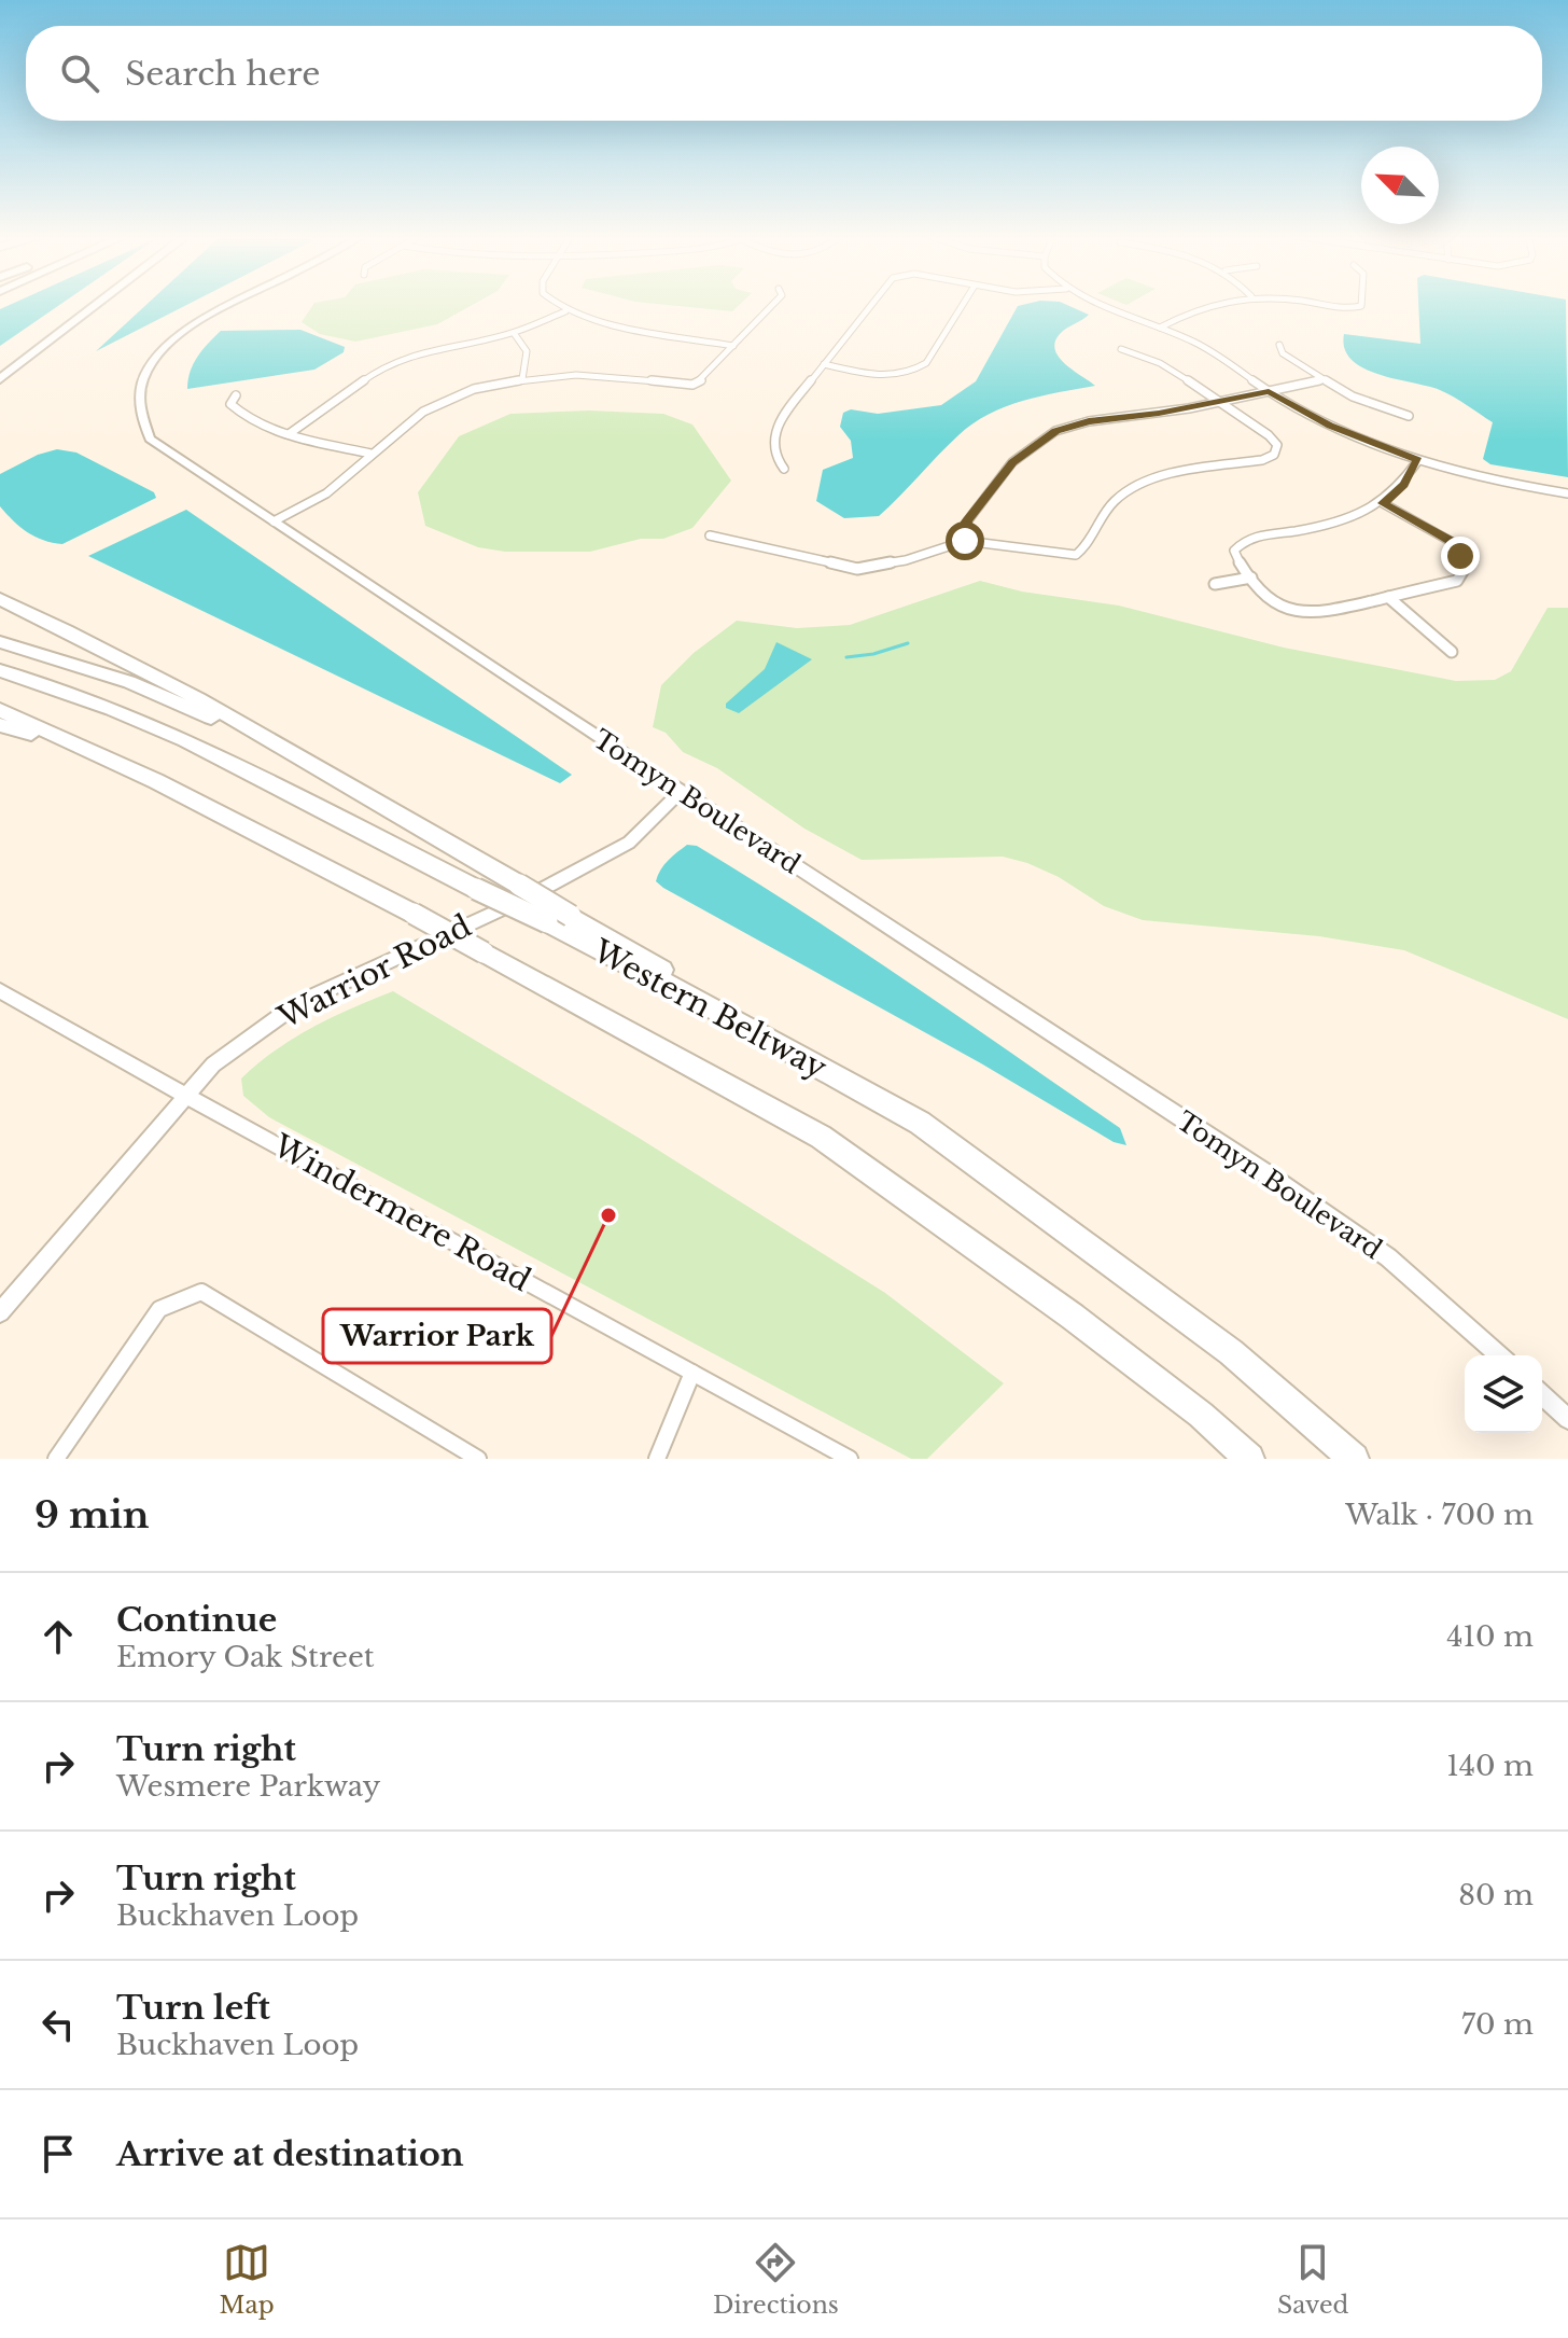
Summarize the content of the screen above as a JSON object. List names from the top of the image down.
{
  "streets": {
    "highway": ["Western Beltway"],
    "street": ["Tomyn Boulevard", "Warrior Road", "Windermere Road"]
  },
  "crossings": [
    ["Tomyn Boulevard", "Warrior Road"],
    ["Warrior Road", "Windermere Road"]
  ],
  "places": ["Warrior Park"],
  "north": "top left",
  "page": {
    "search": "Search here",
    "heading": ["9 min", "Walk · 700 m"],
    "list": [
      ["Continue", "Emory Oak Street", "410 m"],
      ["Turn right", "Wesmere Parkway", "140 m"],
      ["Turn right", "Buckhaven Loop", "80 m"],
      ["Turn left", "Buckhaven Loop", "70 m"],
      "Arrive at destination"
    ],
    "nav": ["Map", "Directions", "Saved"]
  }
}
